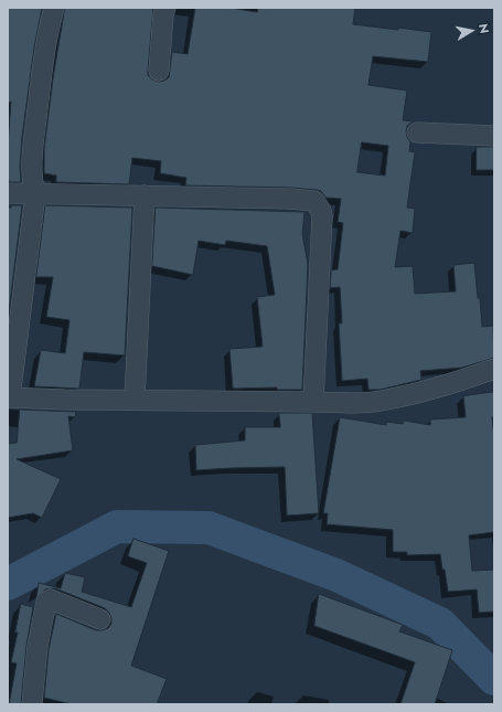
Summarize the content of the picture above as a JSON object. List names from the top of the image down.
{
  "north": "right"
}
